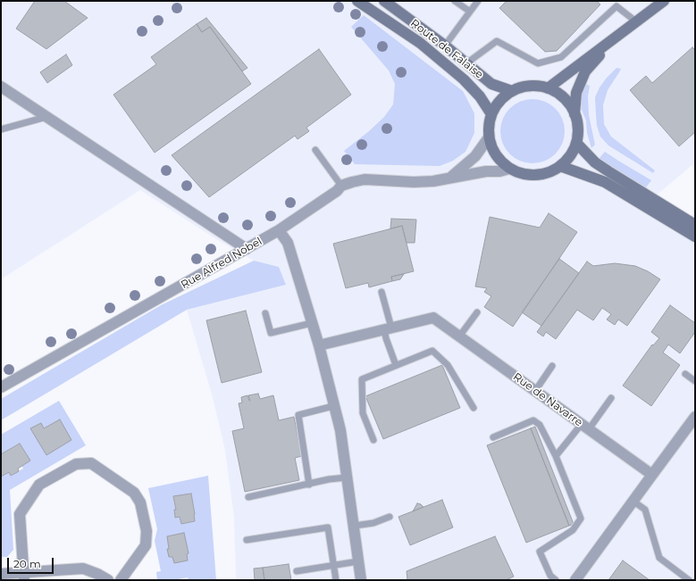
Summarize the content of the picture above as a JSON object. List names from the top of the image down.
{
  "streets": {
    "main road": ["Route de Falaise"],
    "street": ["Rue Alfred Nobel", "Rue de Navarre"]
  },
  "crossings": [
    ["Route de Falaise", "Rue Alfred Nobel"]
  ],
  "scale_bar": "20 m"
}
